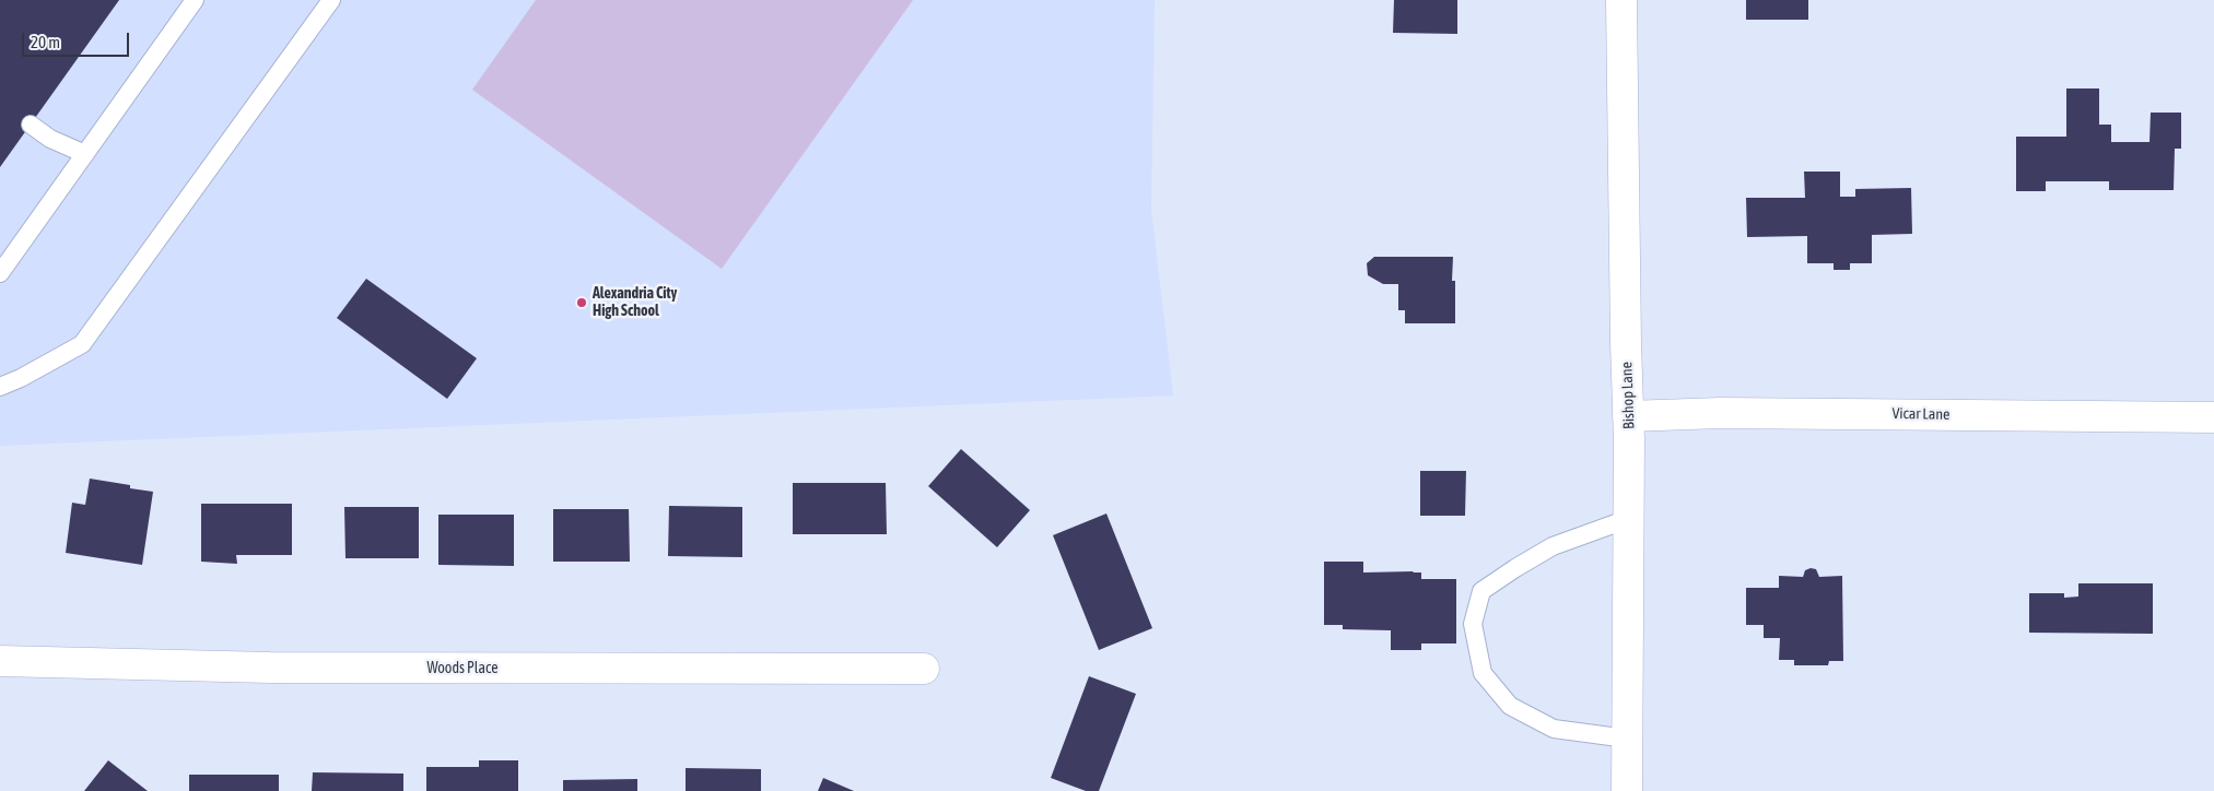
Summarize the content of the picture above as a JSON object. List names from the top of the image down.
{
  "streets": {
    "street": ["Bishop Lane", "Vicar Lane", "Woods Place"]
  },
  "crossings": [
    ["Bishop Lane", "Vicar Lane"]
  ],
  "places": ["Alexandria City High School"],
  "scale_bar": "20 m"
}
